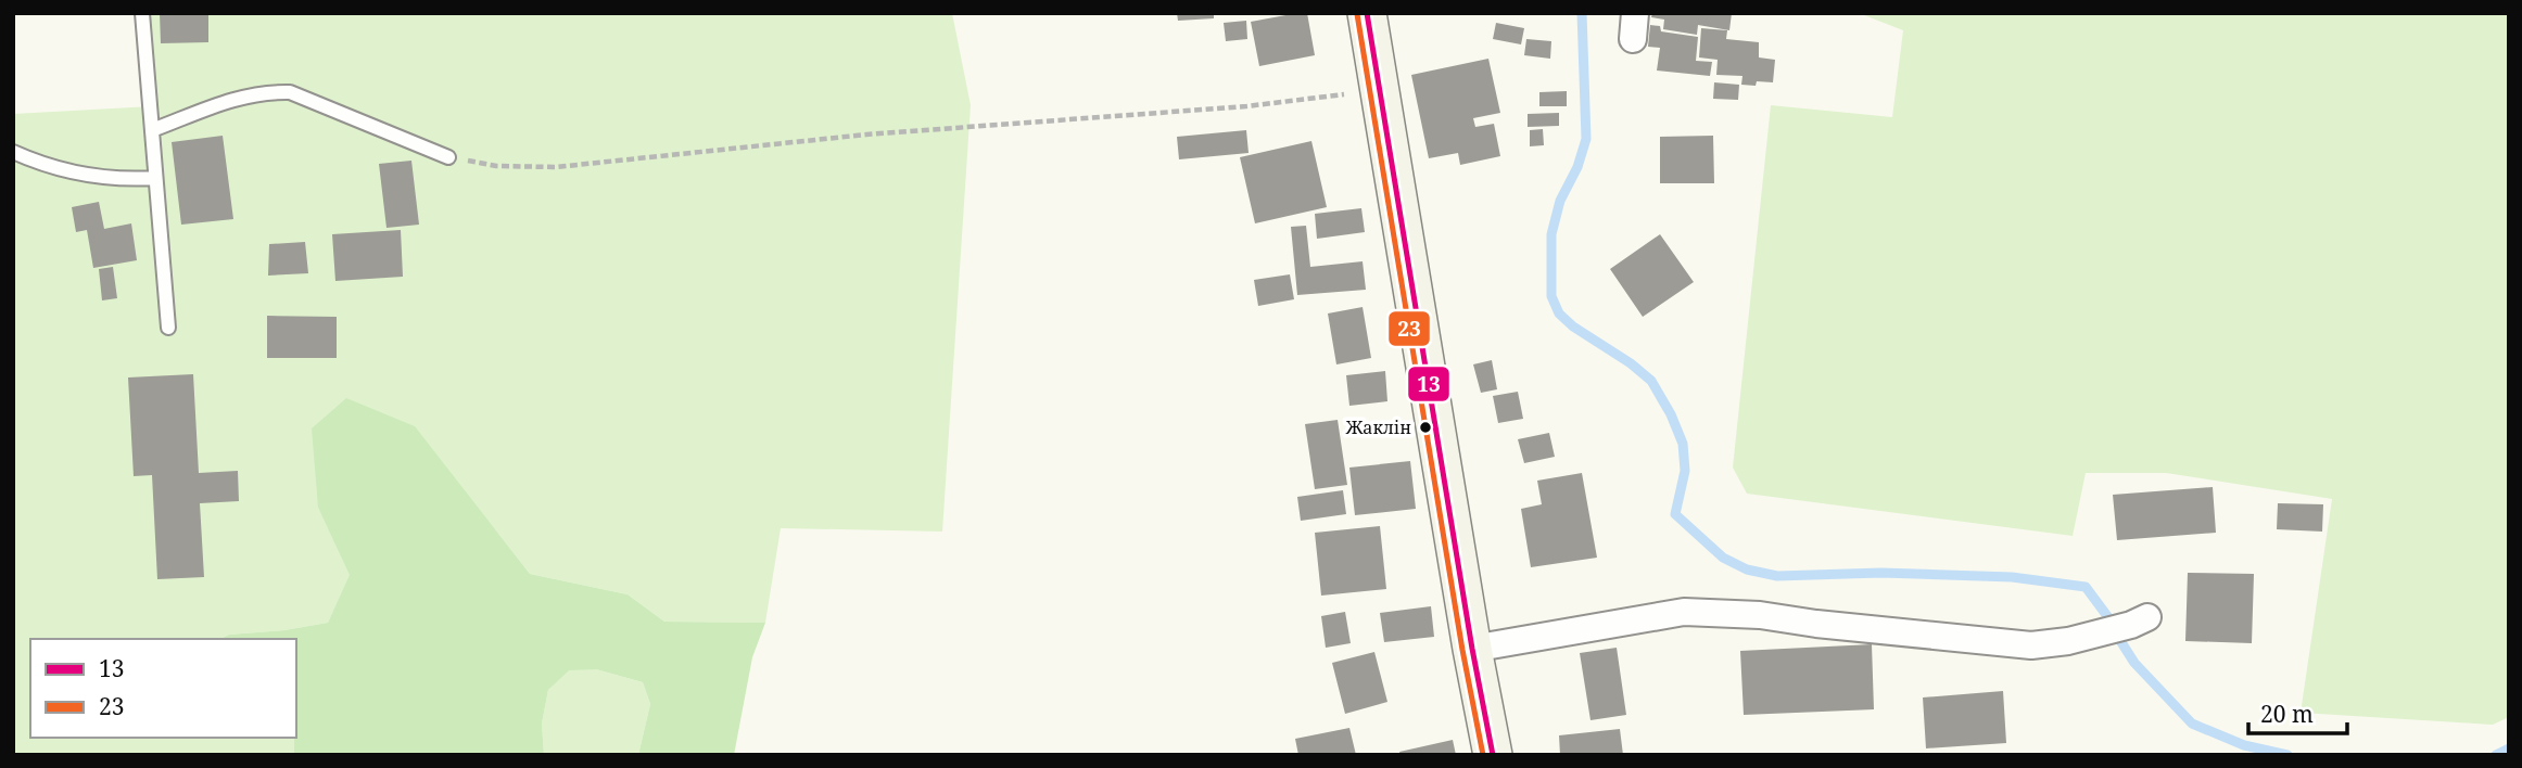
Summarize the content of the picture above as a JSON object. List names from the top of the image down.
{
  "places": ["Жаклін"],
  "lines": ["transit line 13", "transit line 23"],
  "legend": ["13", "23"],
  "scale_bar": "20 m"
}
